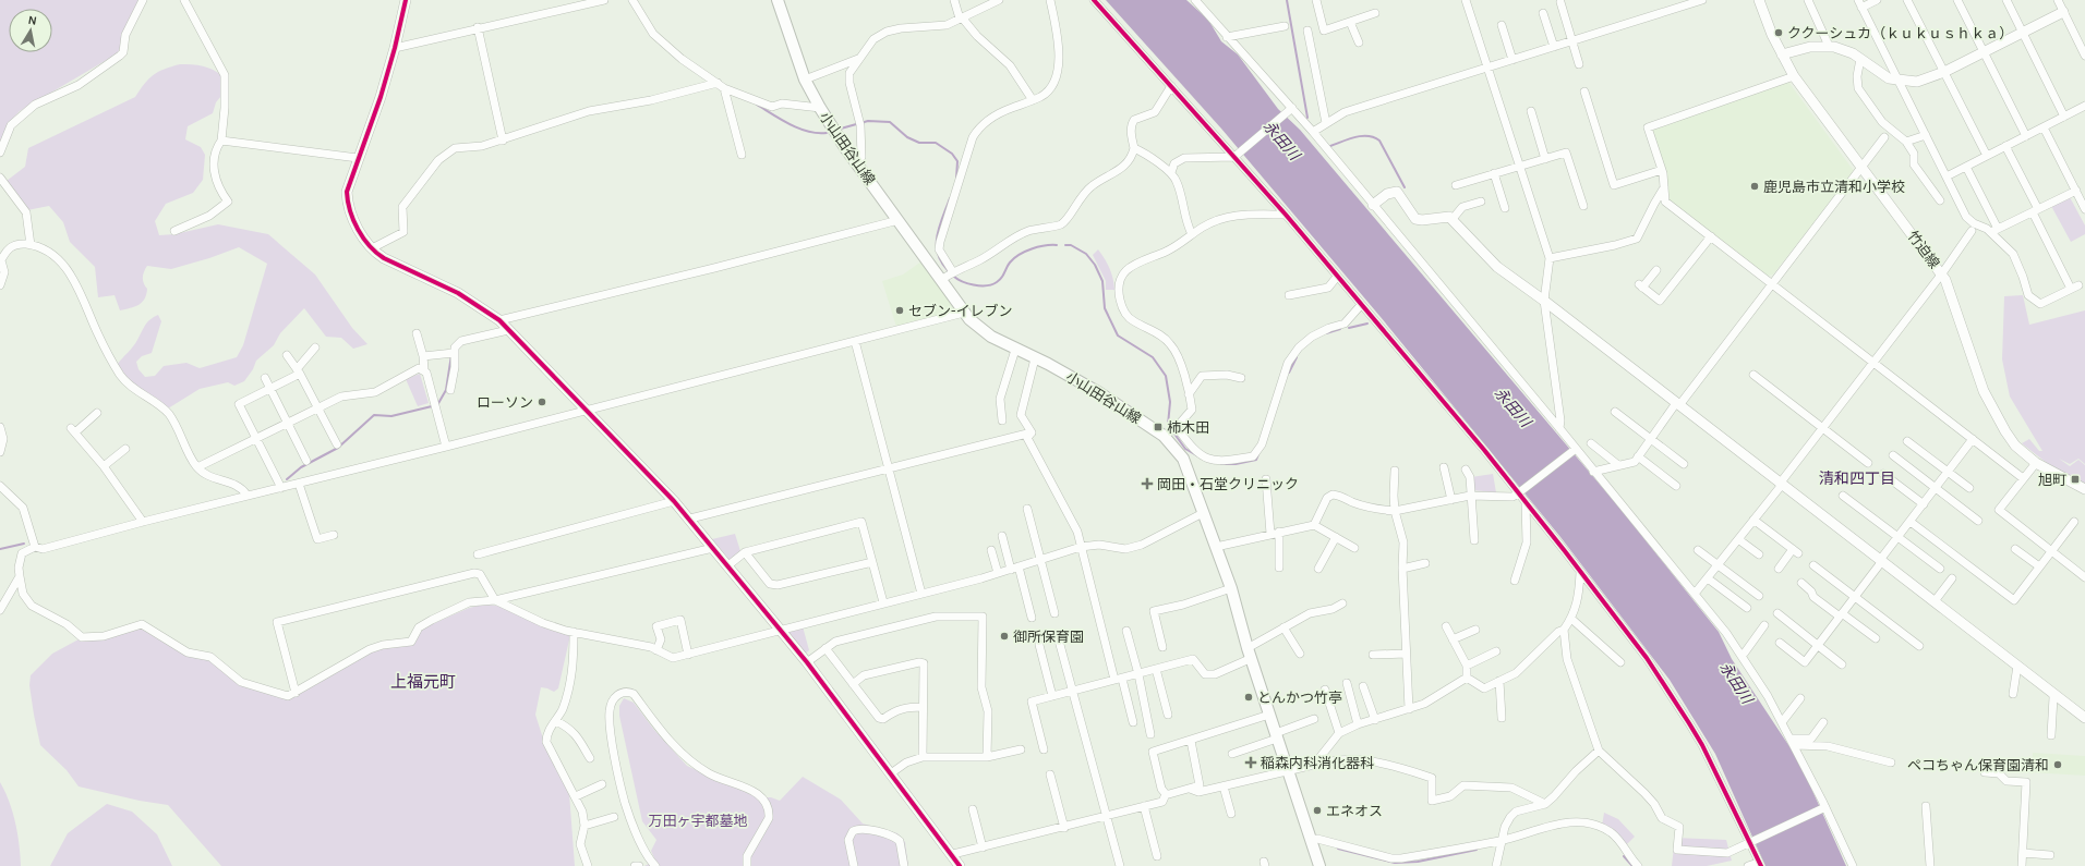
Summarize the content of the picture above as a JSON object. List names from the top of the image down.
{
  "streets": {
    "main road": ["小山田谷山線"],
    "street": ["竹迫線"]
  },
  "districts": ["清和四丁目", "上福元町"],
  "water": ["永田川"],
  "parks": ["万田ヶ宇都墓地"],
  "places": {
    "other": [
      "ククーシュカ（ｋｕｋｕｓｈｋａ）",
      "鹿児島市立清和小学校",
      "セブン-イレブン",
      "ローソン",
      "御所保育園",
      "とんかつ竹亭",
      "ペコちゃん保育園清和",
      "エネオス"
    ],
    "transit": ["柿木田", "旭町"],
    "health": ["岡田・石堂クリニック", "稲森内科消化器科"]
  },
  "north": "top"
}
